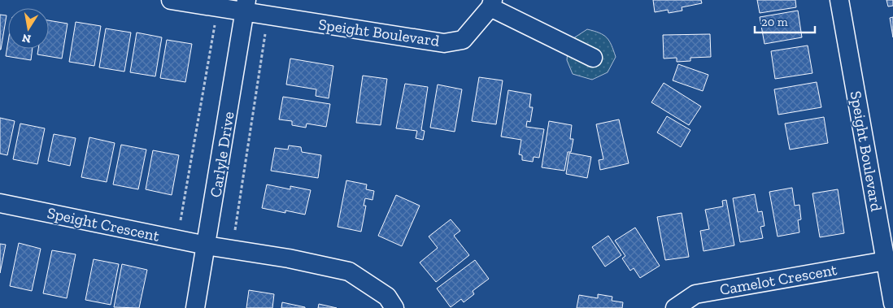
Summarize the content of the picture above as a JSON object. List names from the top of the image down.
{
  "streets": {
    "street": [
      "Speight Boulevard",
      "Carlyle Drive",
      "Speight Crescent",
      "Camelot Crescent"
    ]
  },
  "crossings": [
    ["Speight Boulevard", "Carlyle Drive"],
    ["Speight Boulevard", "Camelot Crescent"],
    ["Carlyle Drive", "Speight Crescent"]
  ],
  "scale_bar": "20 m",
  "north": "bottom"
}
